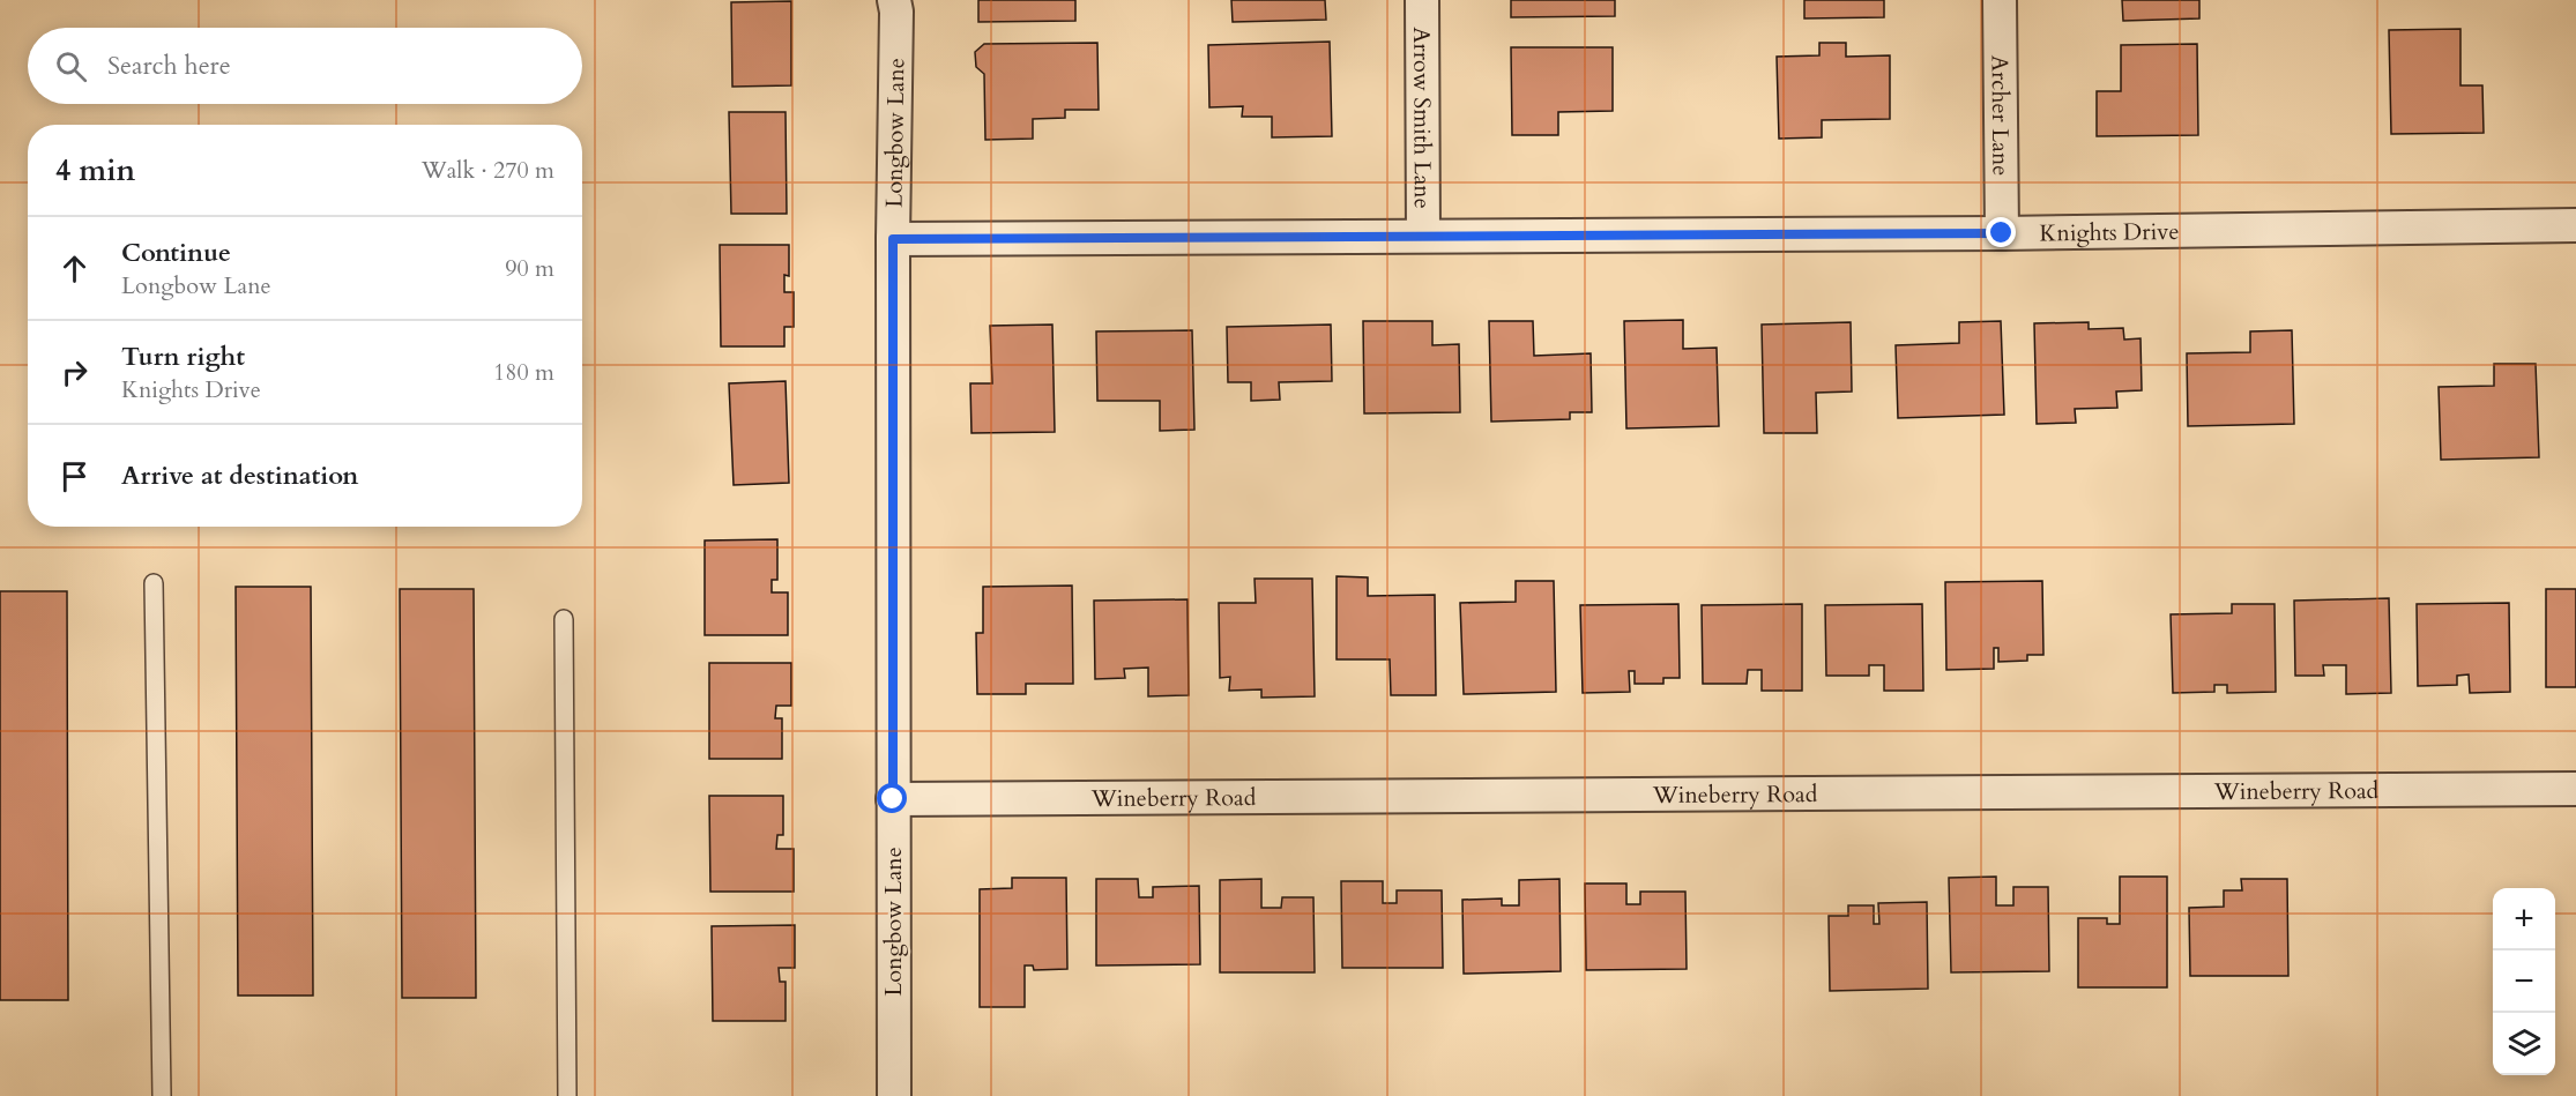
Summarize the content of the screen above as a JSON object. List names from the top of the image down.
{
  "streets": {
    "street": [
      "Archer Lane",
      "Arrow Smith Lane",
      "Longbow Lane",
      "Knights Drive",
      "Wineberry Road"
    ]
  },
  "crossings": [
    ["Archer Lane", "Knights Drive"],
    ["Arrow Smith Lane", "Knights Drive"],
    ["Longbow Lane", "Knights Drive"],
    ["Longbow Lane", "Wineberry Road"]
  ],
  "page": {
    "search": "Search here",
    "heading": ["4 min", "Walk · 270 m"],
    "list": [
      ["Continue", "Longbow Lane", "90 m"],
      ["Turn right", "Knights Drive", "180 m"],
      "Arrive at destination"
    ],
    "map_buttons": ["+", "−"]
  }
}
